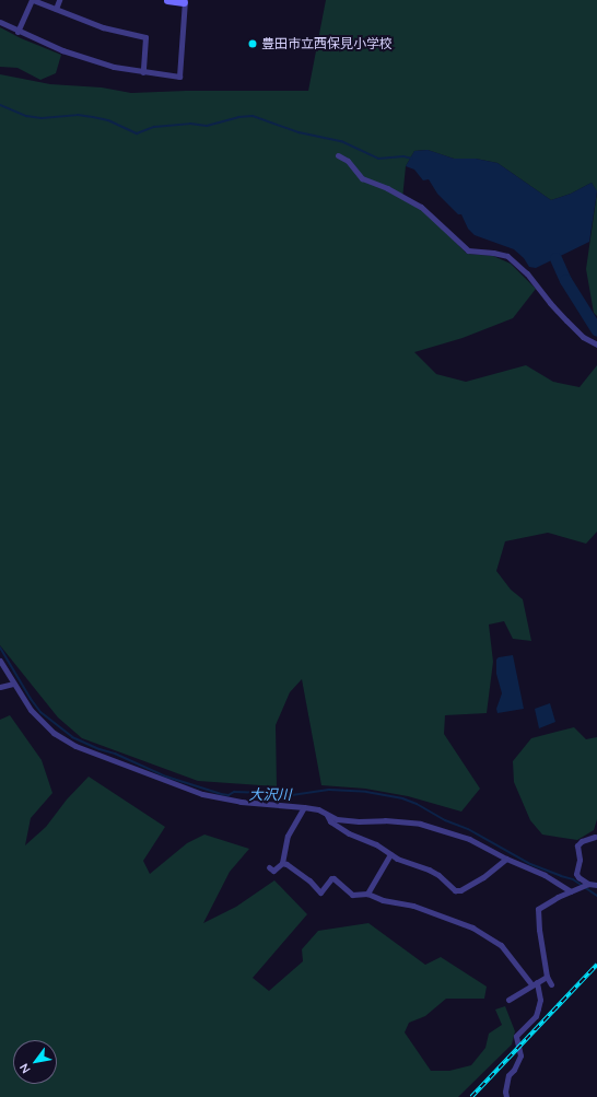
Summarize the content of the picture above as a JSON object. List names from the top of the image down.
{
  "water": ["大沢川"],
  "places": ["豊田市立西保見小学校"],
  "north": "bottom left"
}
